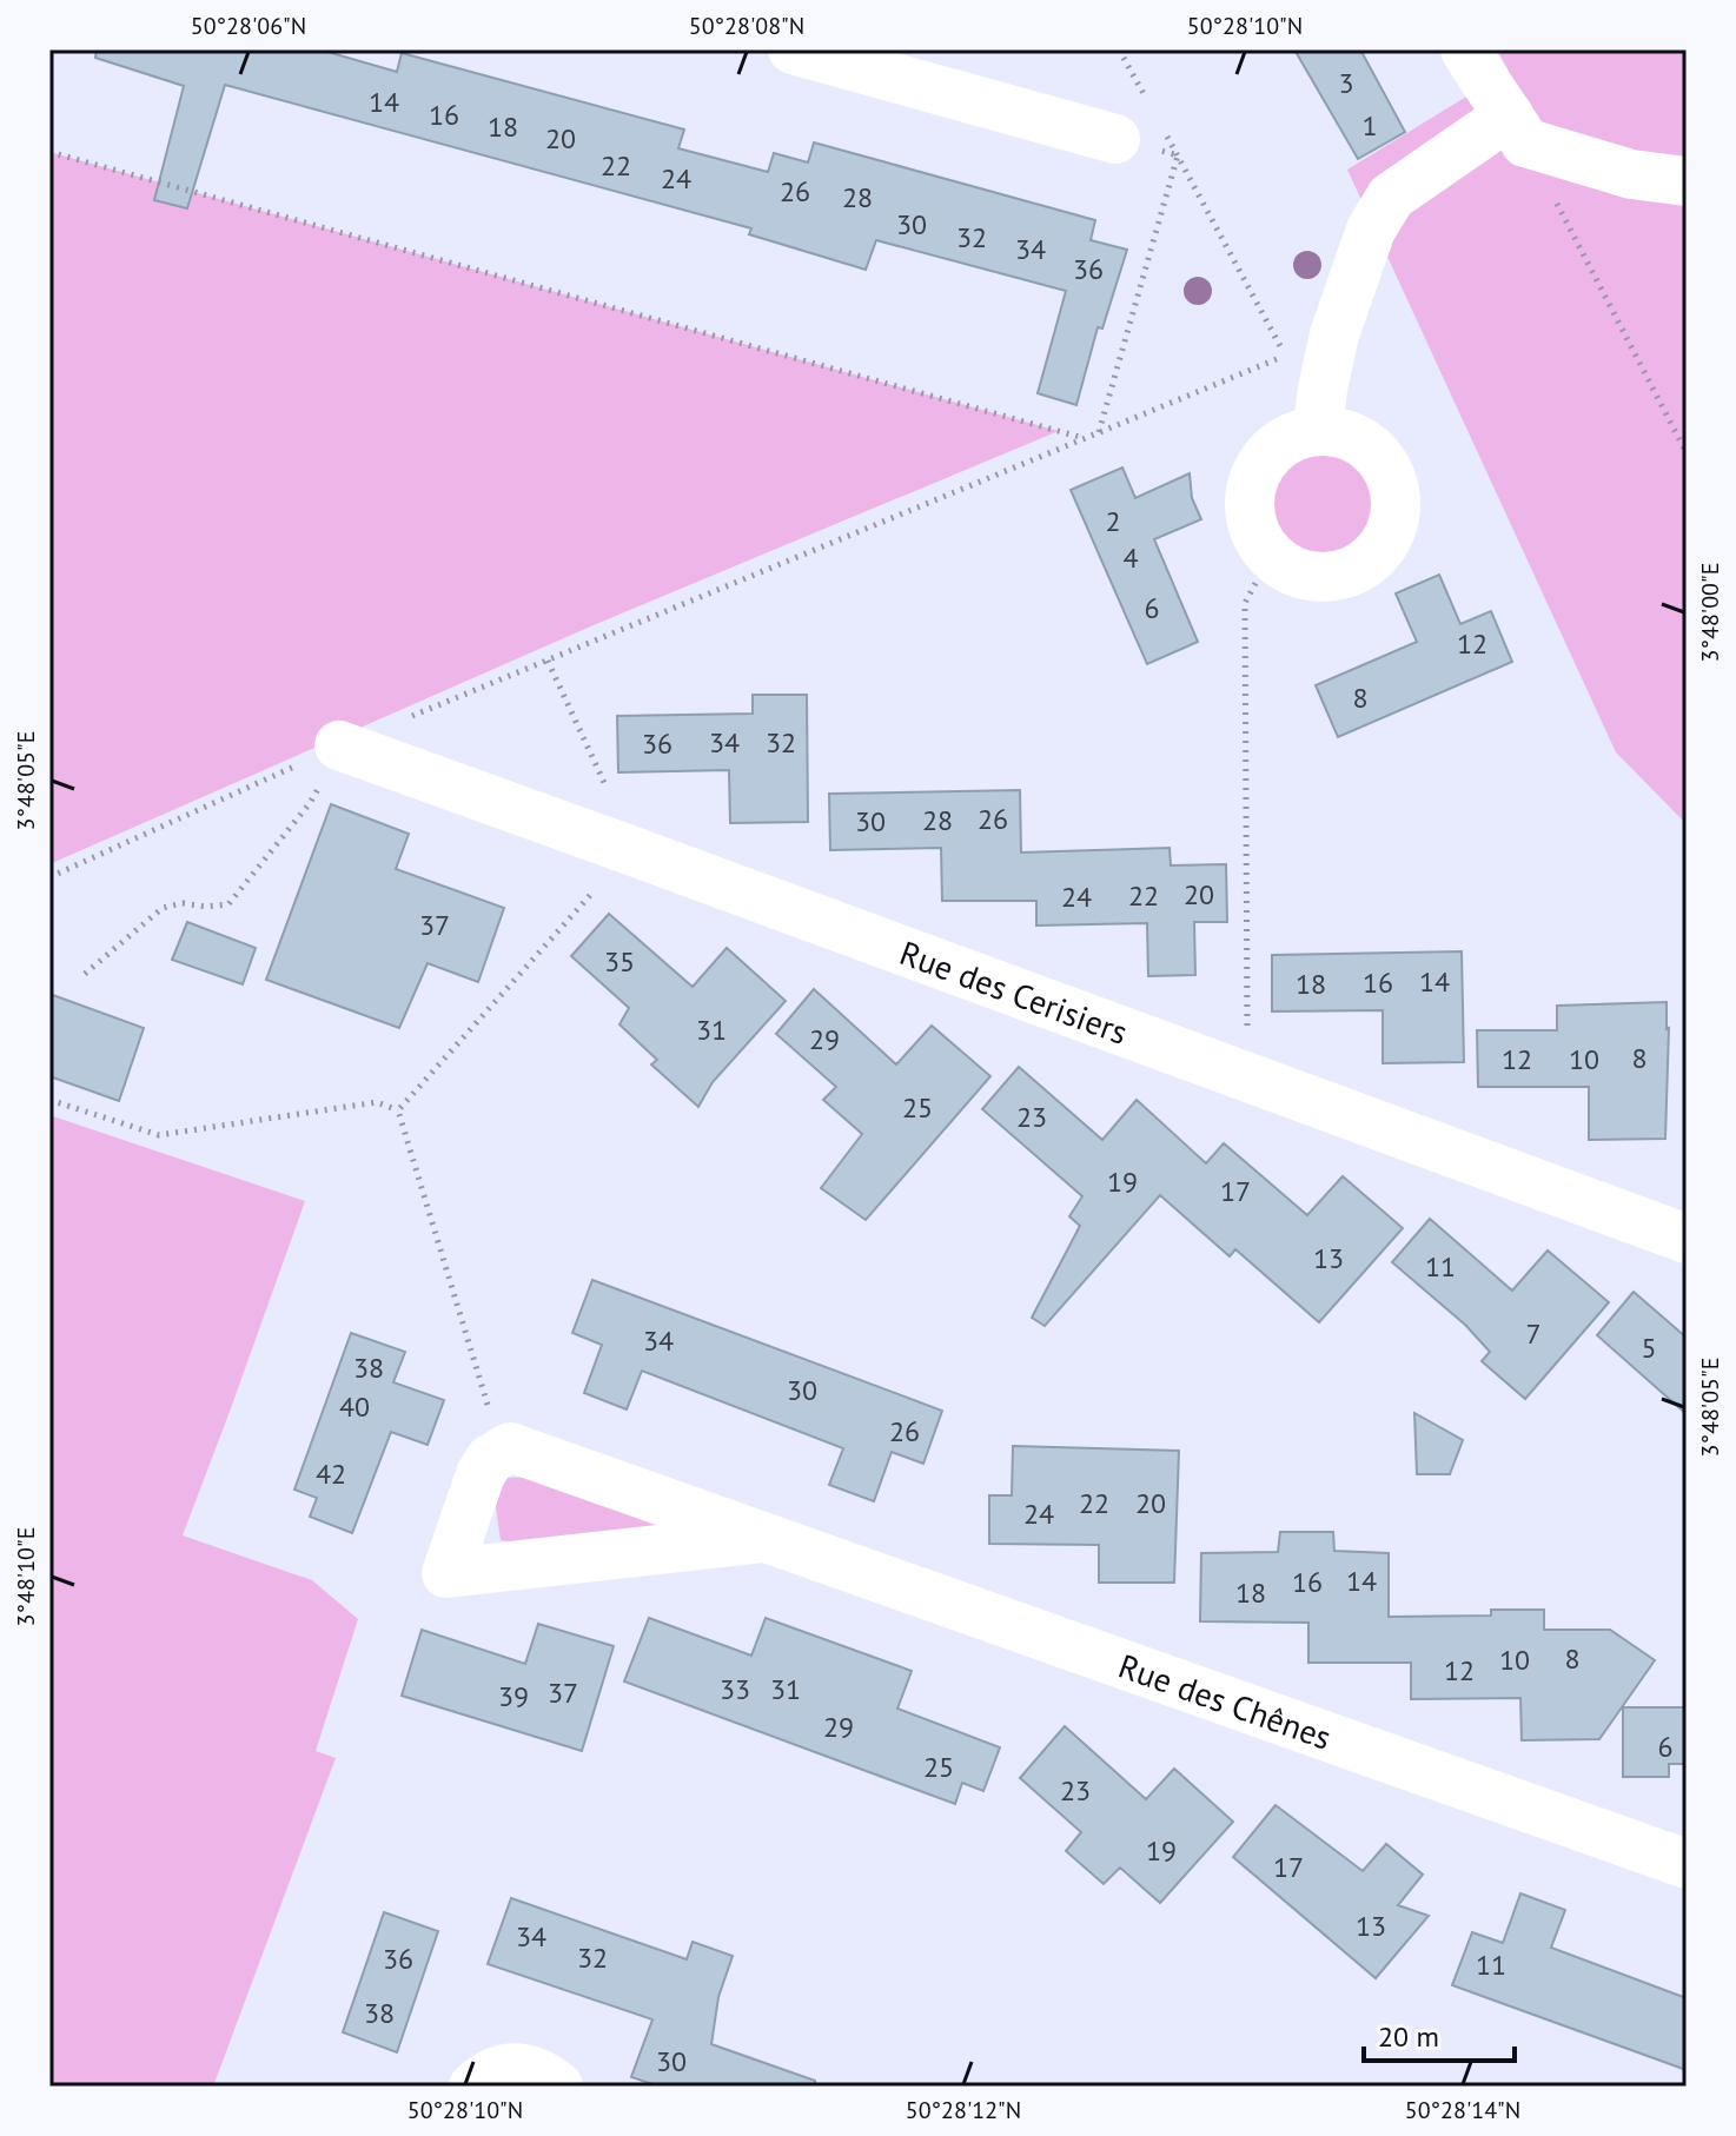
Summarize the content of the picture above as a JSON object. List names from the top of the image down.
{
  "streets": {
    "street": ["Rue des Cerisiers", "Rue des Chênes"]
  },
  "house_numbers": [
    "3",
    "14",
    "16",
    "1",
    "18",
    "20",
    "22",
    "24",
    "26",
    "28",
    "30",
    "32",
    "34",
    "36",
    "2",
    "4",
    "6",
    "12",
    "8",
    "34",
    "32",
    "36",
    "26",
    "28",
    "30",
    "20",
    "22",
    "24",
    "37",
    "35",
    "14",
    "16",
    "18",
    "31",
    "29",
    "8",
    "12",
    "10",
    "25",
    "23",
    "19",
    "17",
    "13",
    "11",
    "7",
    "34",
    "5",
    "38",
    "30",
    "40",
    "26",
    "42",
    "22",
    "20",
    "24",
    "14",
    "16",
    "18",
    "8",
    "10",
    "12",
    "33",
    "31",
    "37",
    "39",
    "29",
    "6",
    "25",
    "23",
    "19",
    "17",
    "13",
    "34",
    "32",
    "36",
    "11",
    "38",
    "30"
  ],
  "scale_bar": "20 m",
  "coordinates": [
    "50°28'06\"N",
    "50°28'08\"N",
    "50°28'10\"N",
    "3°48'00\"E",
    "3°48'05\"E",
    "3°48'10\"E",
    "50°28'12\"N",
    "50°28'14\"N"
  ]
}
